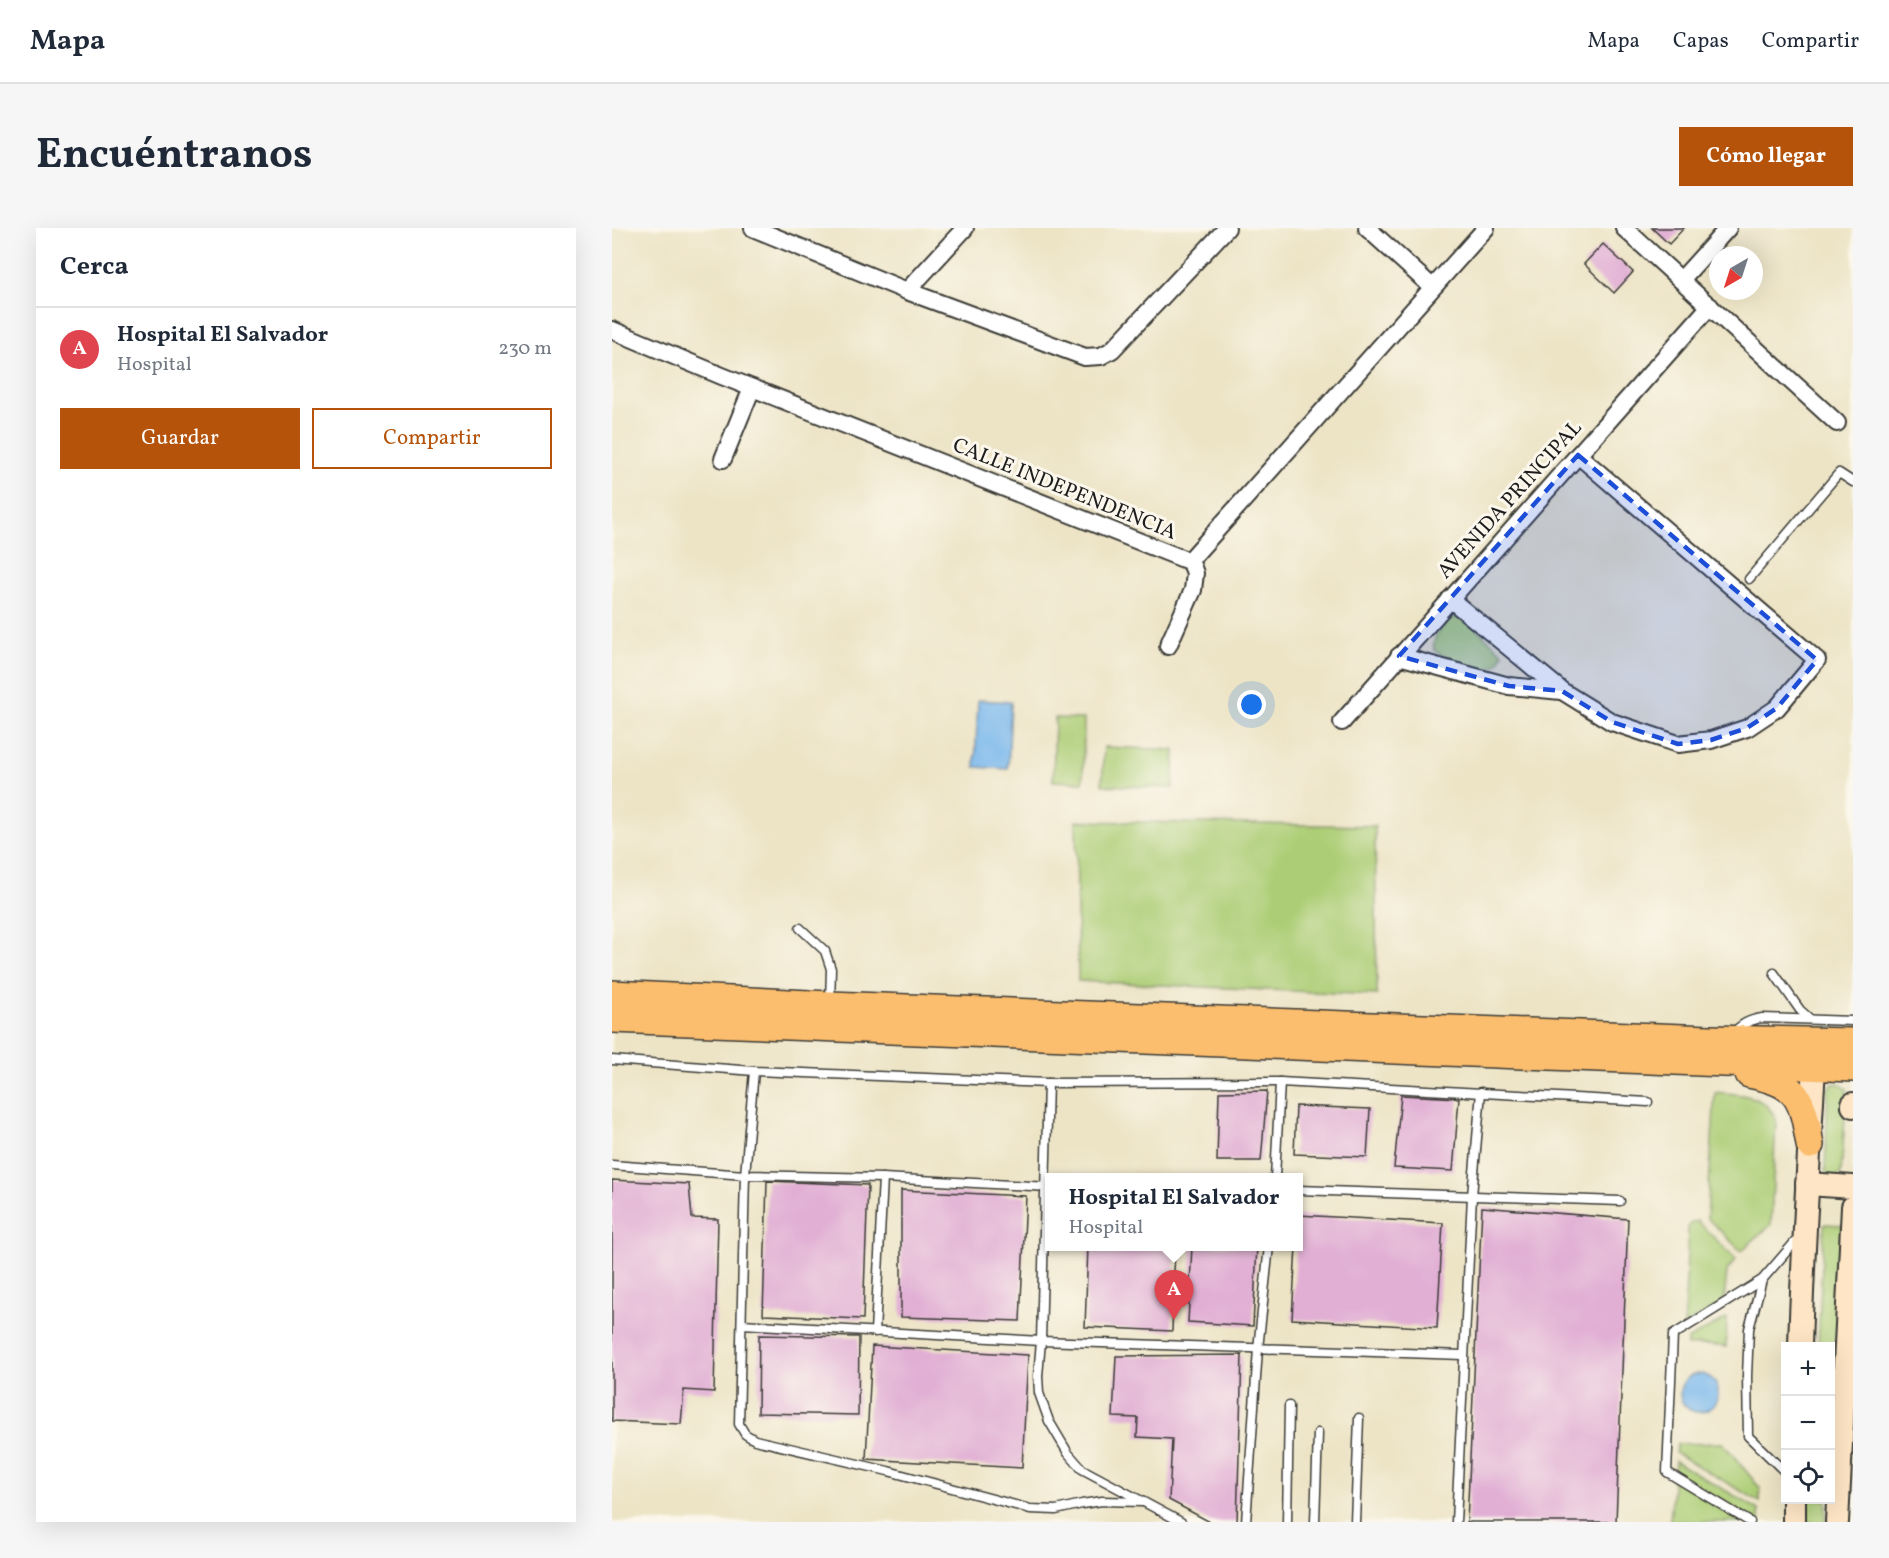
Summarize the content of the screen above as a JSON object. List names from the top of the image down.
{
  "streets": {
    "street": ["CALLE INDEPENDENCIA", "AVENIDA PRINCIPAL"]
  },
  "north": "bottom left",
  "page": {
    "header": "Mapa",
    "nav": ["Mapa", "Capas", "Compartir"],
    "title": "Encuéntranos",
    "buttons": [
      "Cómo llegar",
      ["Guardar", "Compartir"]
    ],
    "heading": "Cerca",
    "list": [
      {
        "mark": "A",
        "name": "Hospital El Salvador",
        "note": "Hospital",
        "value": "230 m"
      }
    ],
    "popup": ["Hospital El Salvador", "Hospital"],
    "pins": "A",
    "map_buttons": ["+", "−"]
  }
}
